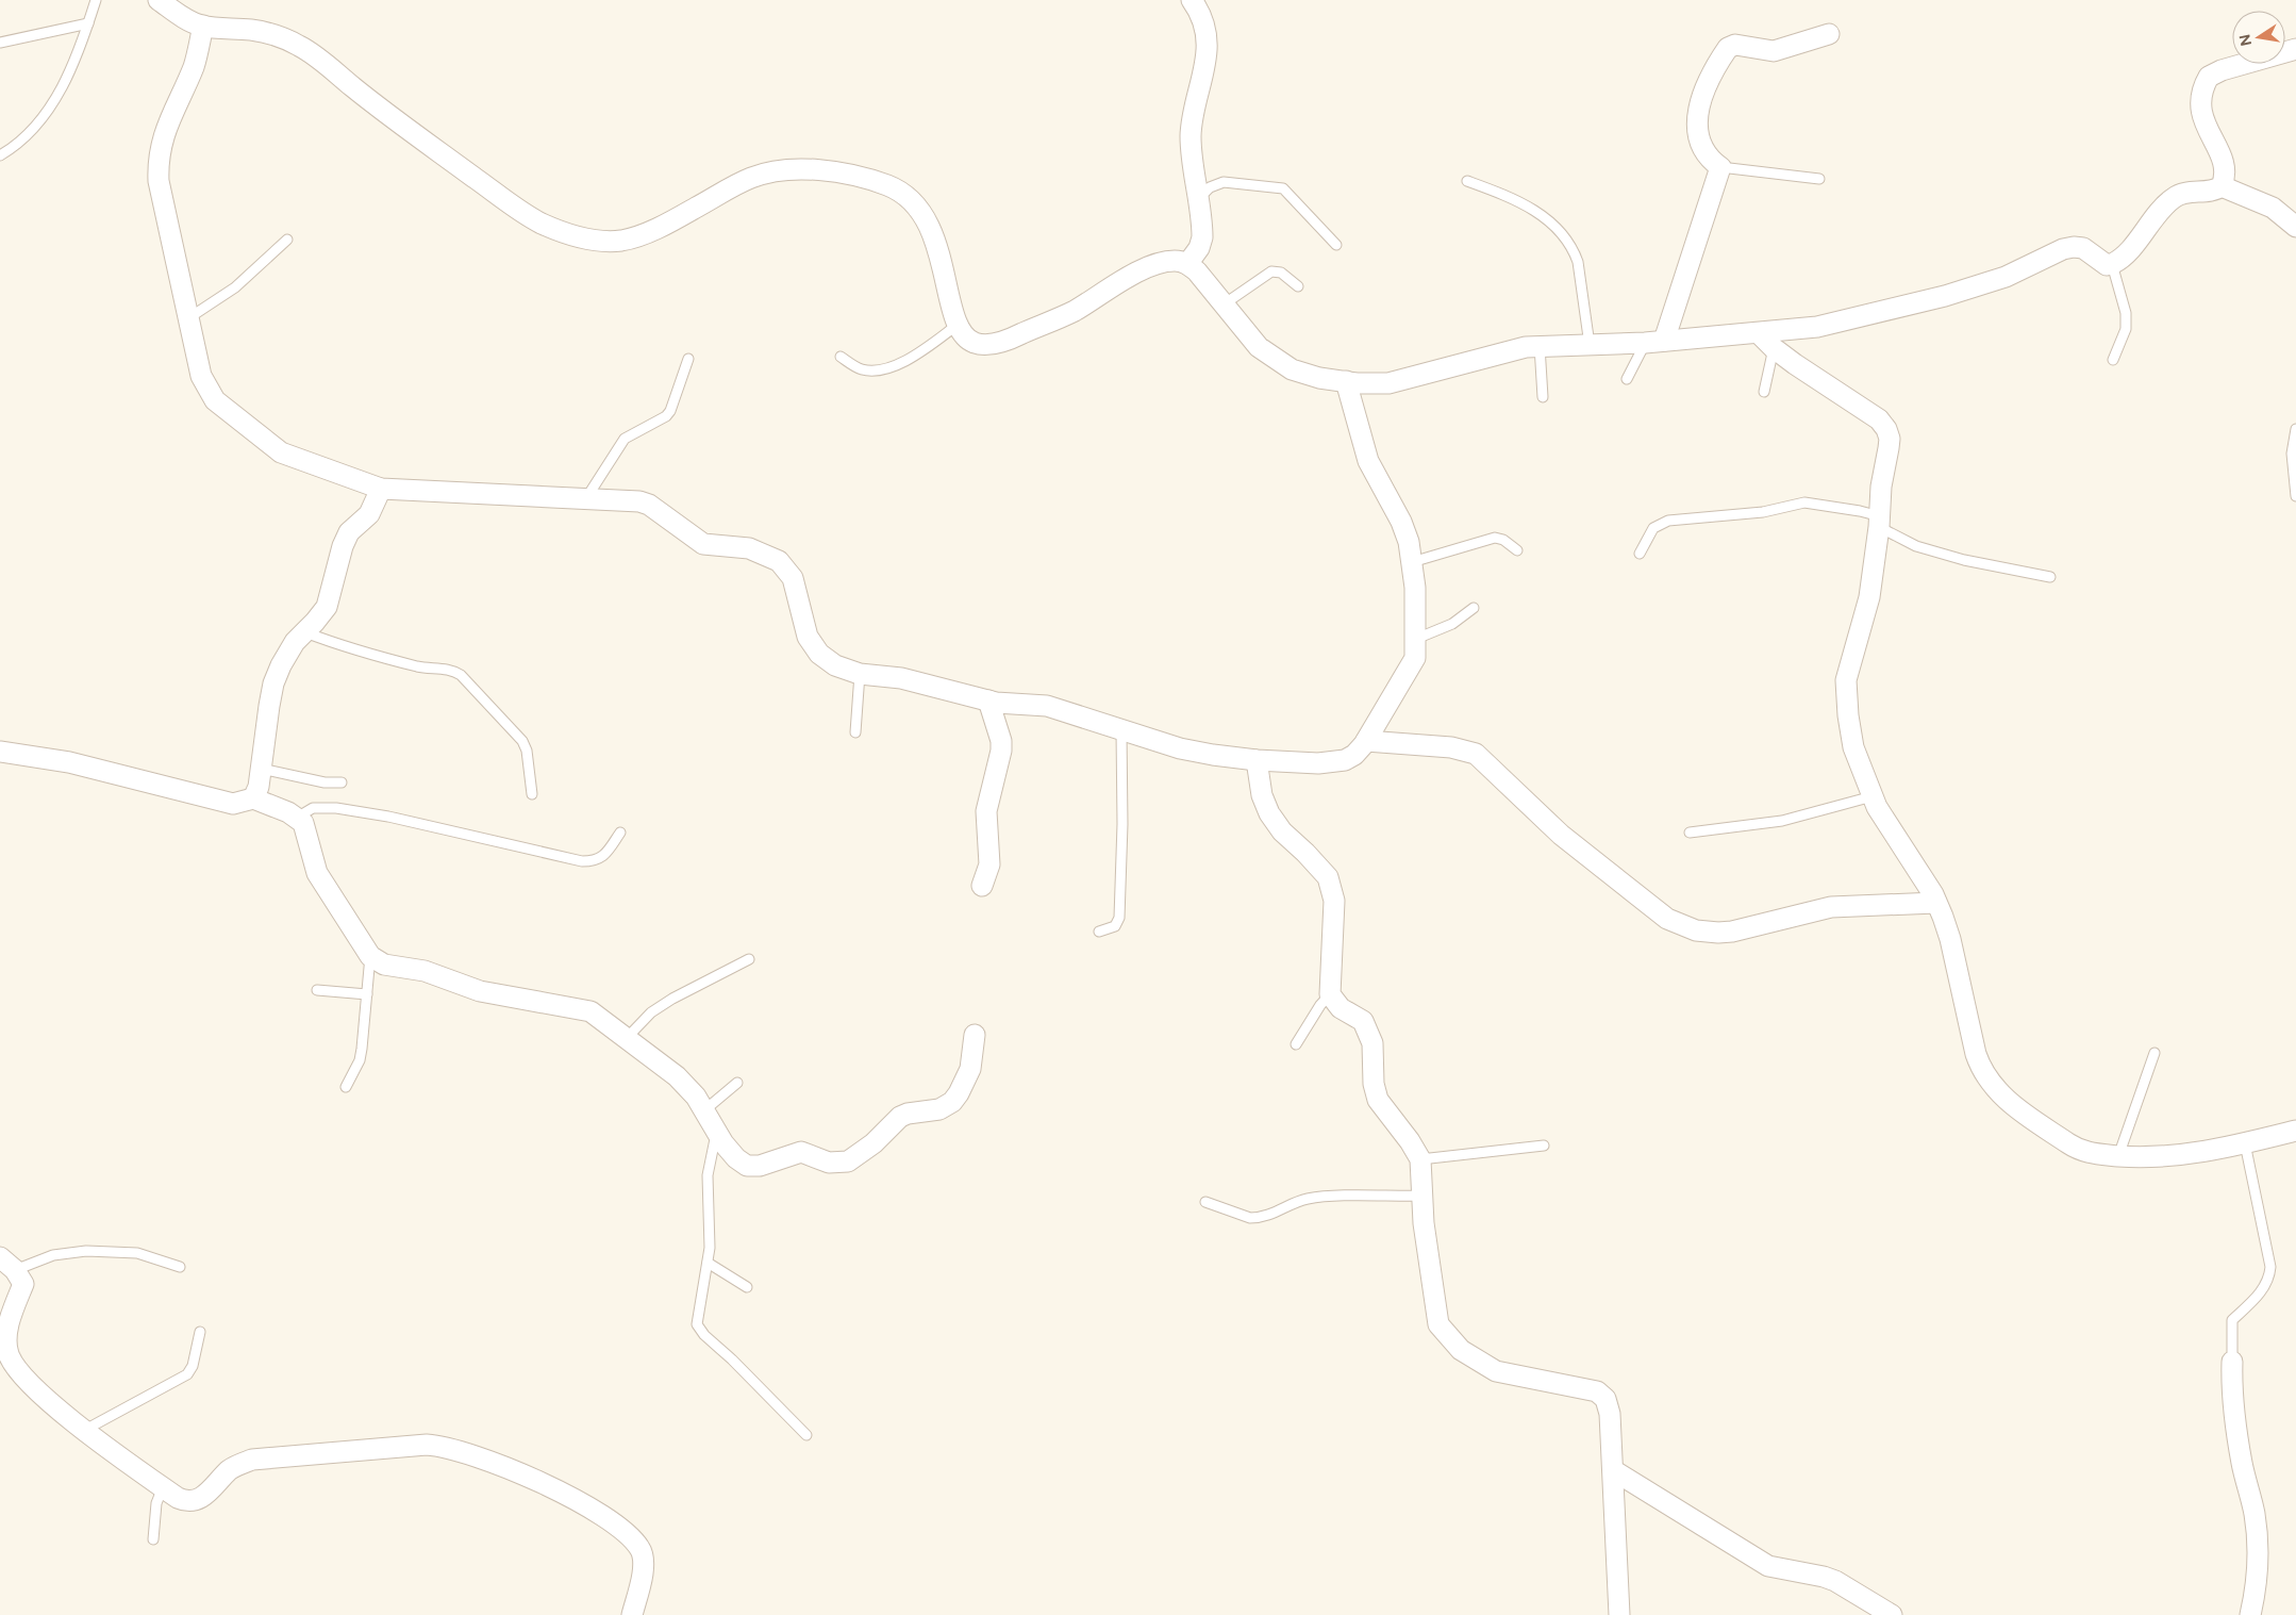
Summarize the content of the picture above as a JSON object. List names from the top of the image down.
{
  "north": "left"
}
